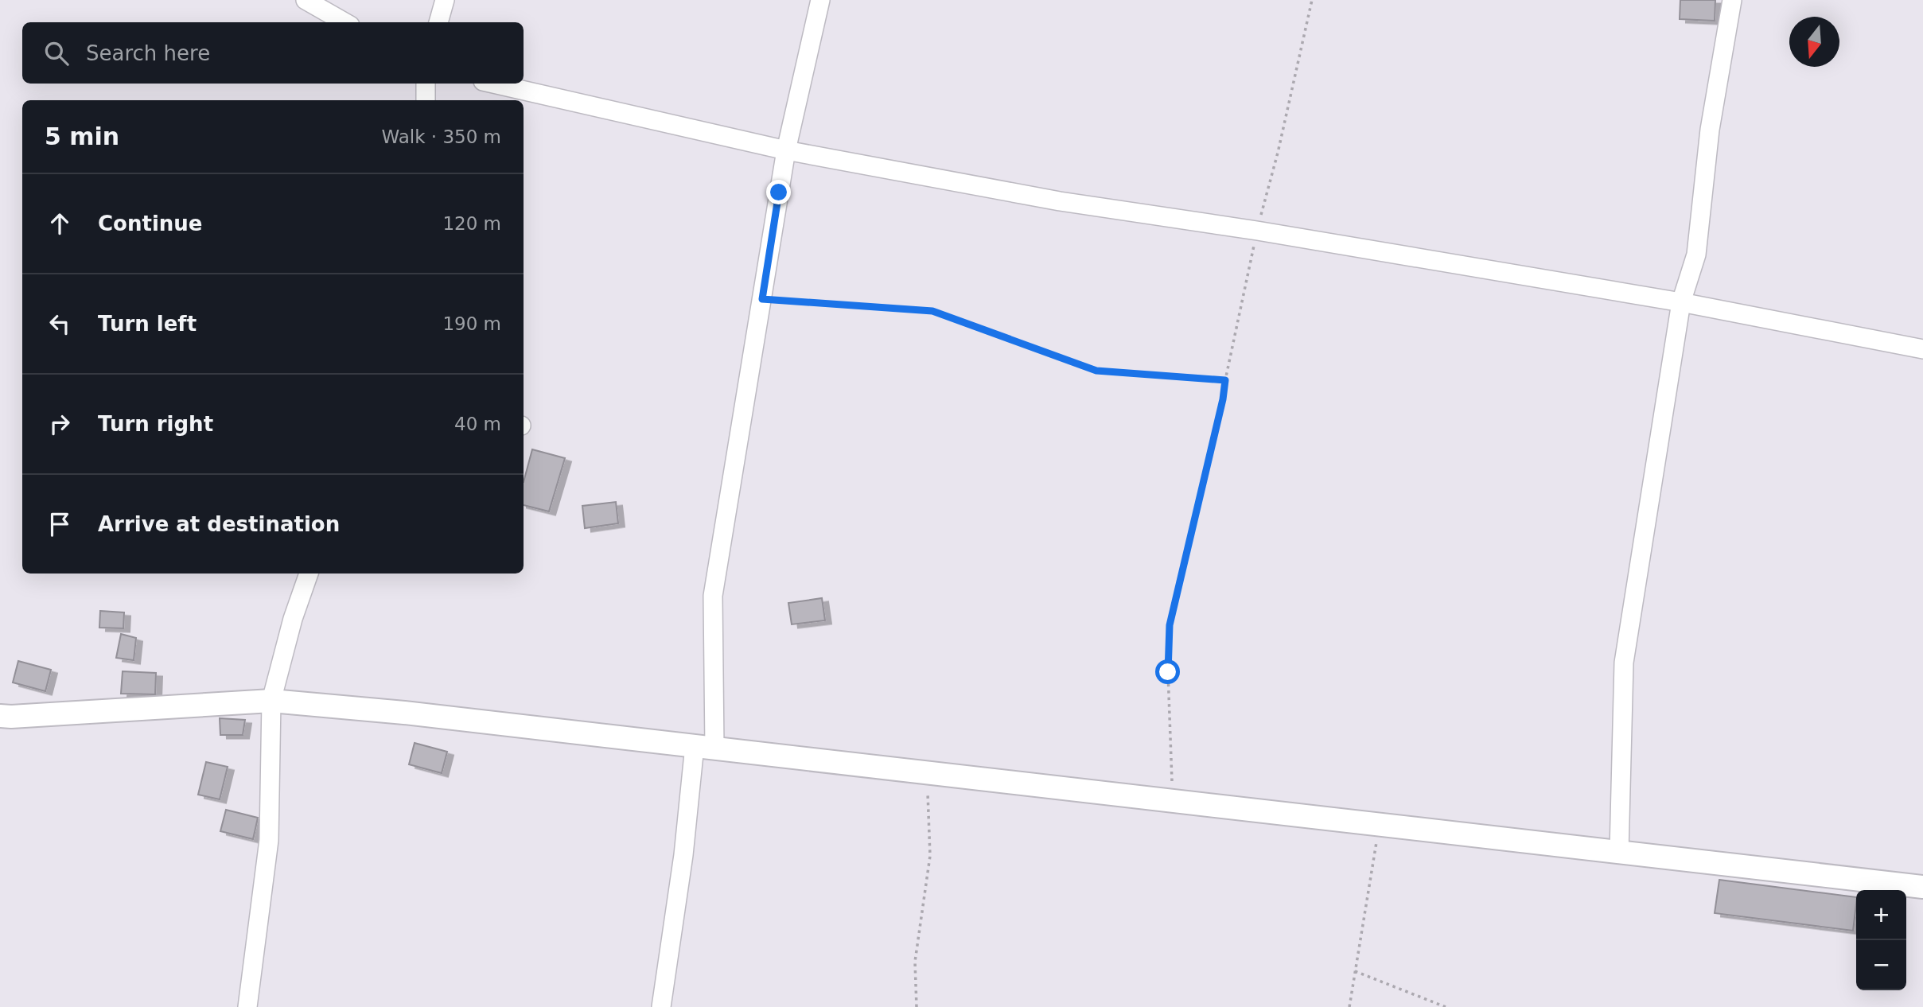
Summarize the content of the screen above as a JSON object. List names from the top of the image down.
{
  "north": "bottom",
  "page": {
    "search": "Search here",
    "heading": ["5 min", "Walk · 350 m"],
    "list": [
      ["Continue", "120 m"],
      ["Turn left", "190 m"],
      ["Turn right", "40 m"],
      "Arrive at destination"
    ],
    "map_buttons": ["+", "−"]
  }
}
